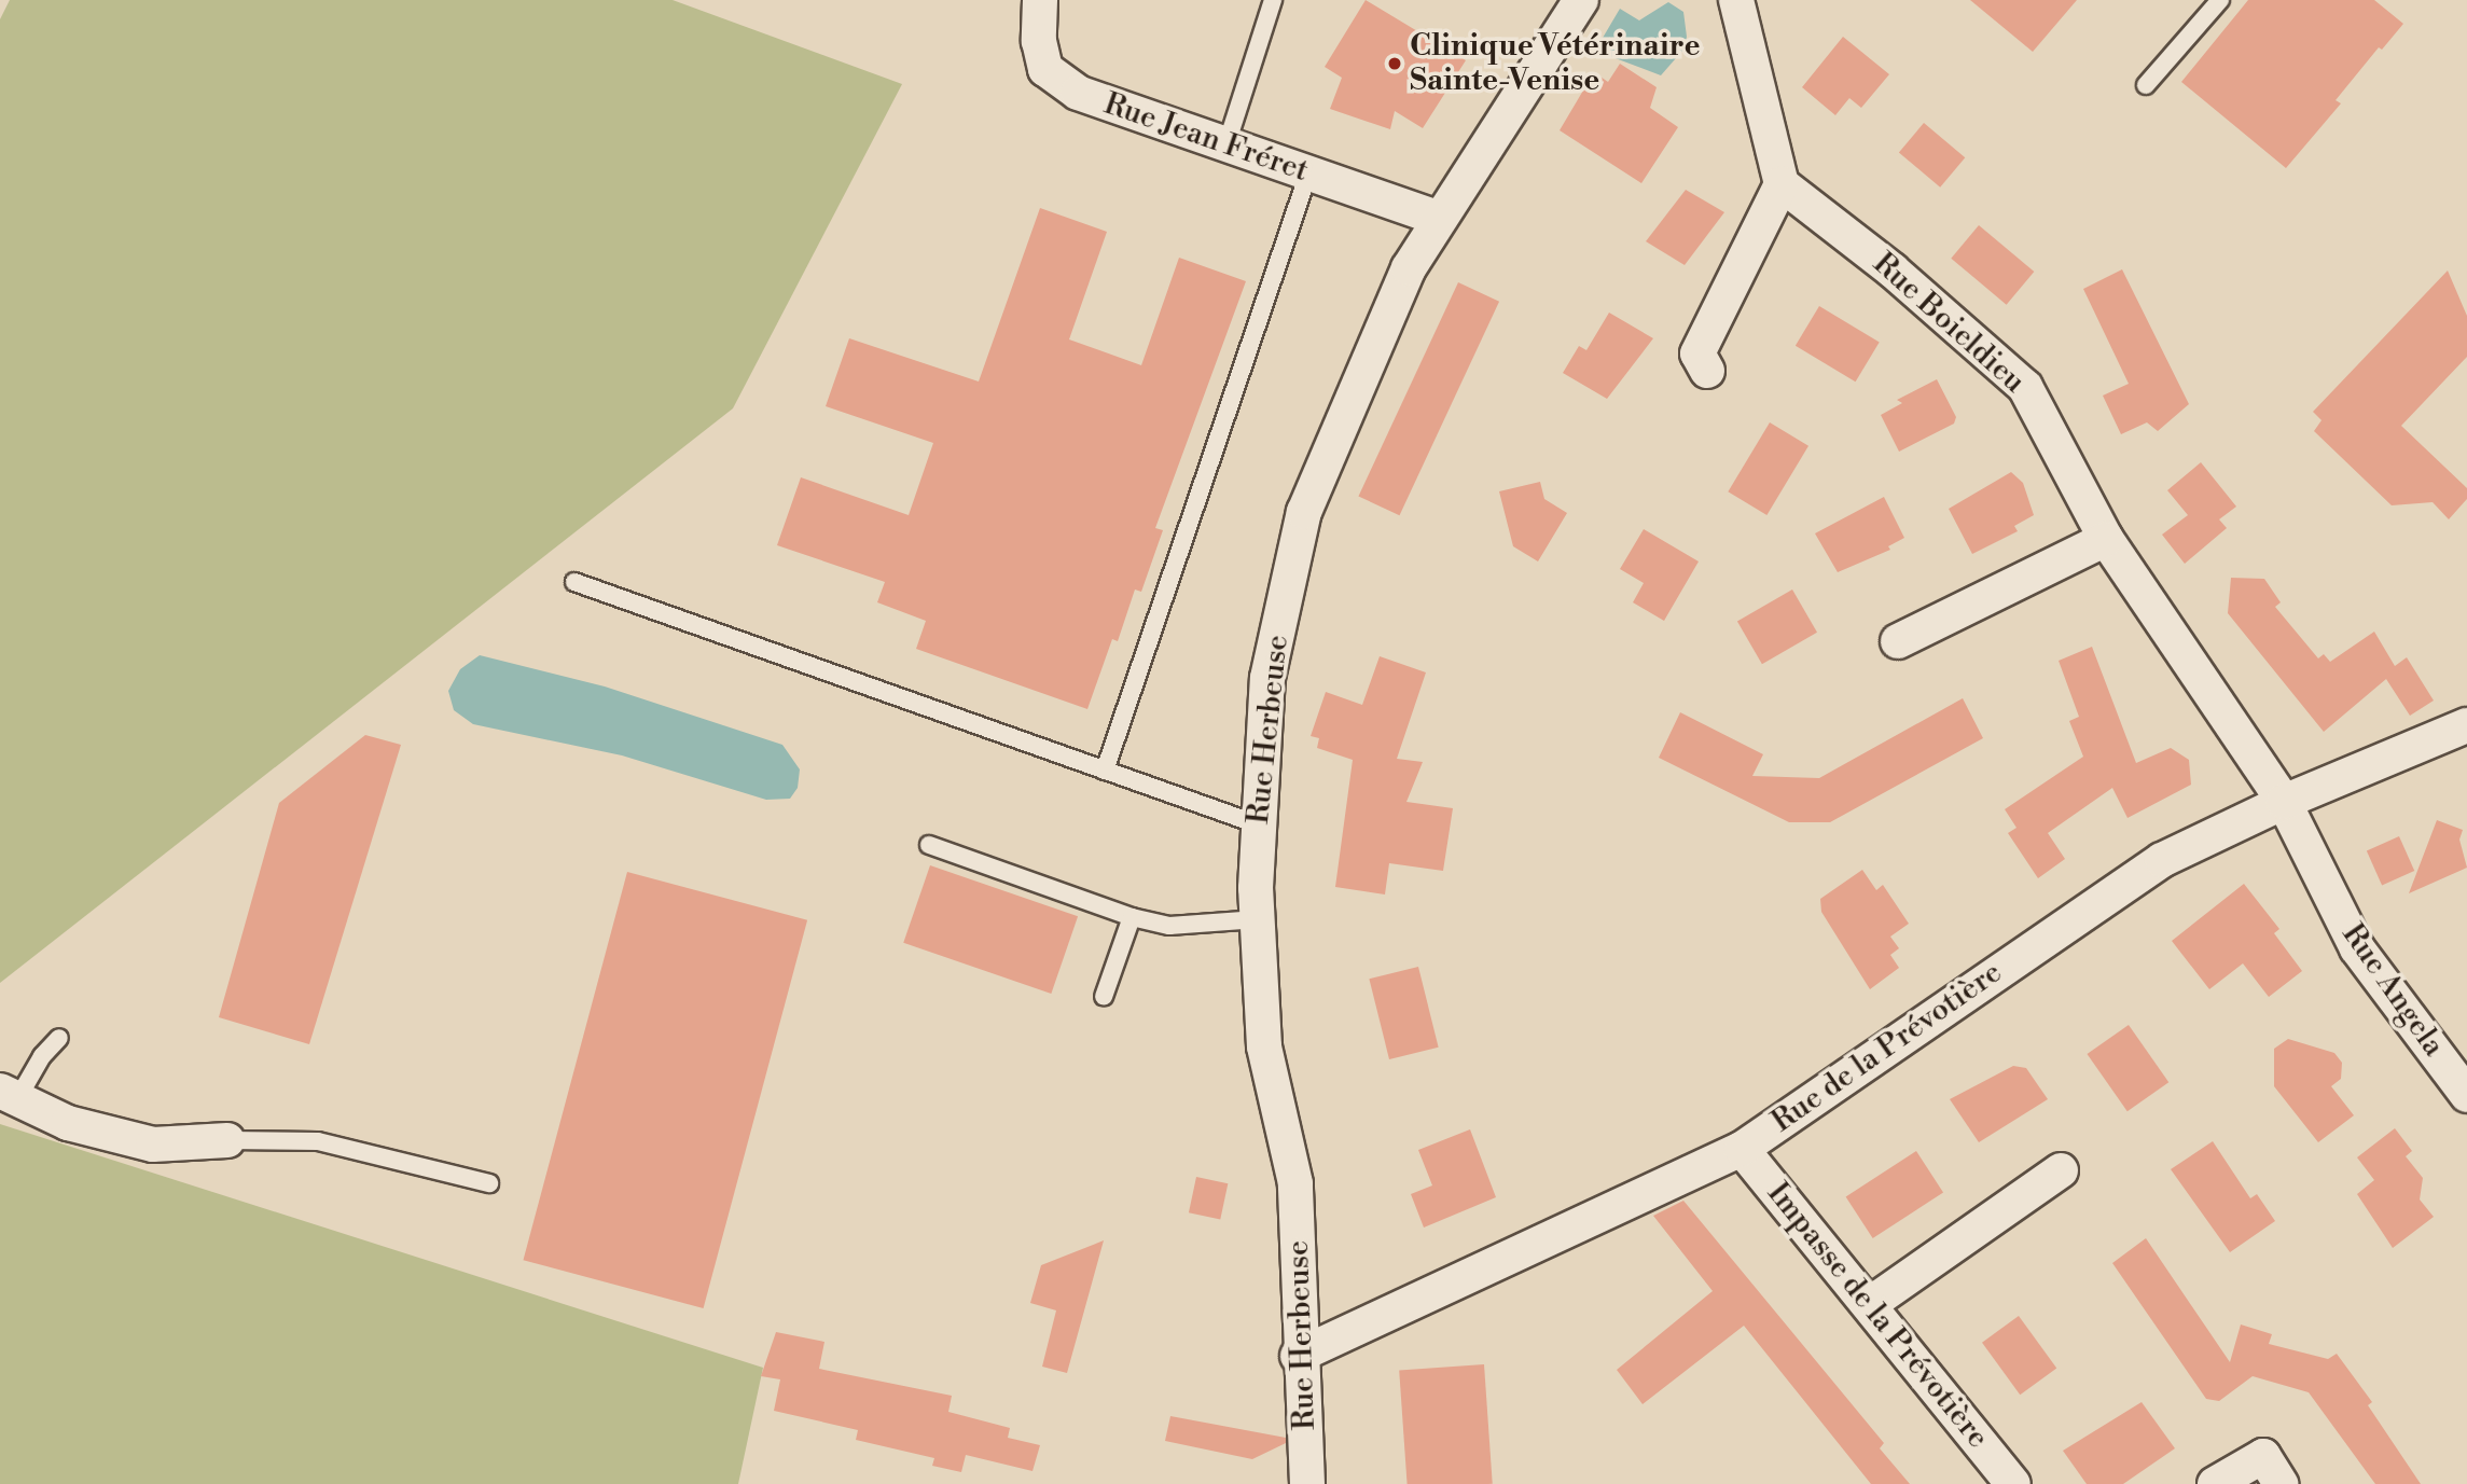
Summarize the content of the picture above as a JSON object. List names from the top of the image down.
{
  "streets": {
    "street": [
      "Rue Jean Fréret",
      "Rue Boieldieu",
      "Rue Herbeuse",
      "Rue Angela",
      "Rue de la Prévotière",
      "Impasse de la Prévotière"
    ]
  },
  "crossings": [
    ["Rue Jean Fréret", "Rue Herbeuse"],
    ["Rue Boieldieu", "Rue Angela"],
    ["Rue Boieldieu", "Rue de la Prévotière"],
    ["Rue Herbeuse", "Rue de la Prévotière"],
    ["Rue Angela", "Rue de la Prévotière"],
    ["Rue de la Prévotière", "Impasse de la Prévotière"]
  ],
  "places": ["Clinique Vétérinaire Sainte-Venise"]
}
